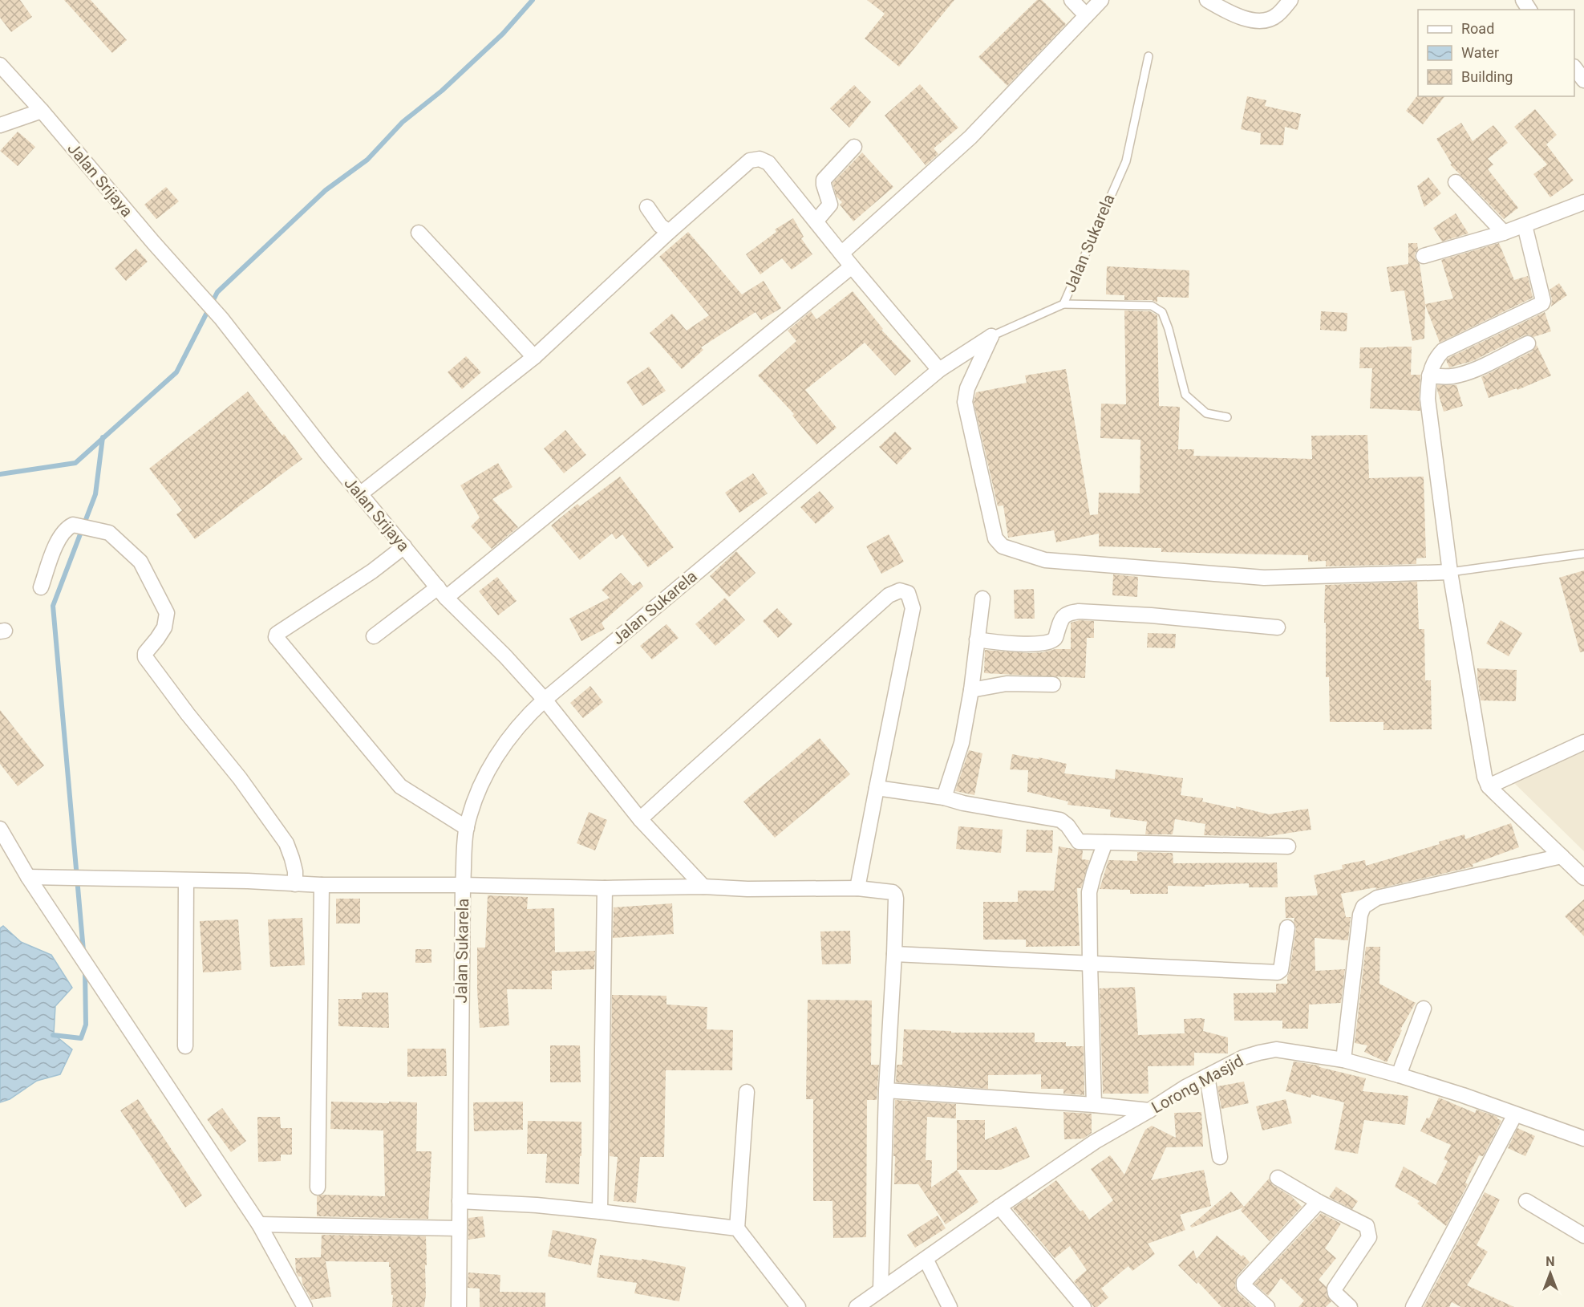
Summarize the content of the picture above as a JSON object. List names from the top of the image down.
{
  "streets": {
    "street": ["Jalan Srijaya", "Jalan Sukarela", "Lorong Masjid"]
  },
  "crossings": [
    ["Jalan Srijaya", "Jalan Sukarela"]
  ],
  "legend": ["Road", "Water", "Building"],
  "north": "top"
}
